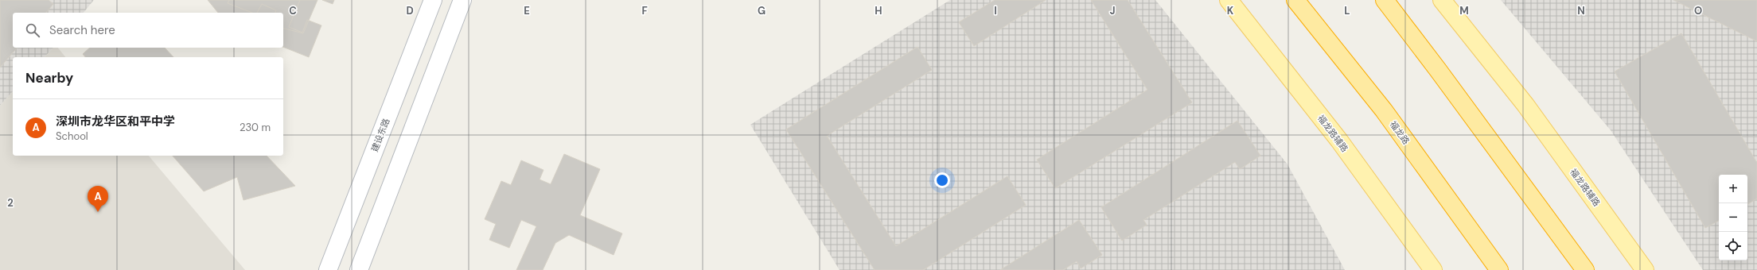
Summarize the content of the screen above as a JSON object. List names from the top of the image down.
{
  "streets": {
    "highway": ["福龙路"],
    "main road": ["福龙路辅路", "建设东路"]
  },
  "page": {
    "search": "Search here",
    "heading": "Nearby",
    "list": [
      {
        "mark": "A",
        "name": "深圳市龙华区和平中学",
        "note": "School",
        "value": "230 m"
      }
    ],
    "map_buttons": ["+", "−"],
    "pins": "A"
  },
  "grid": {
    "columns": [
      "C",
      "D",
      "E",
      "F",
      "G",
      "H",
      "I",
      "J",
      "K",
      "L",
      "M",
      "N",
      "O"
    ],
    "rows": ["2"]
  }
}
